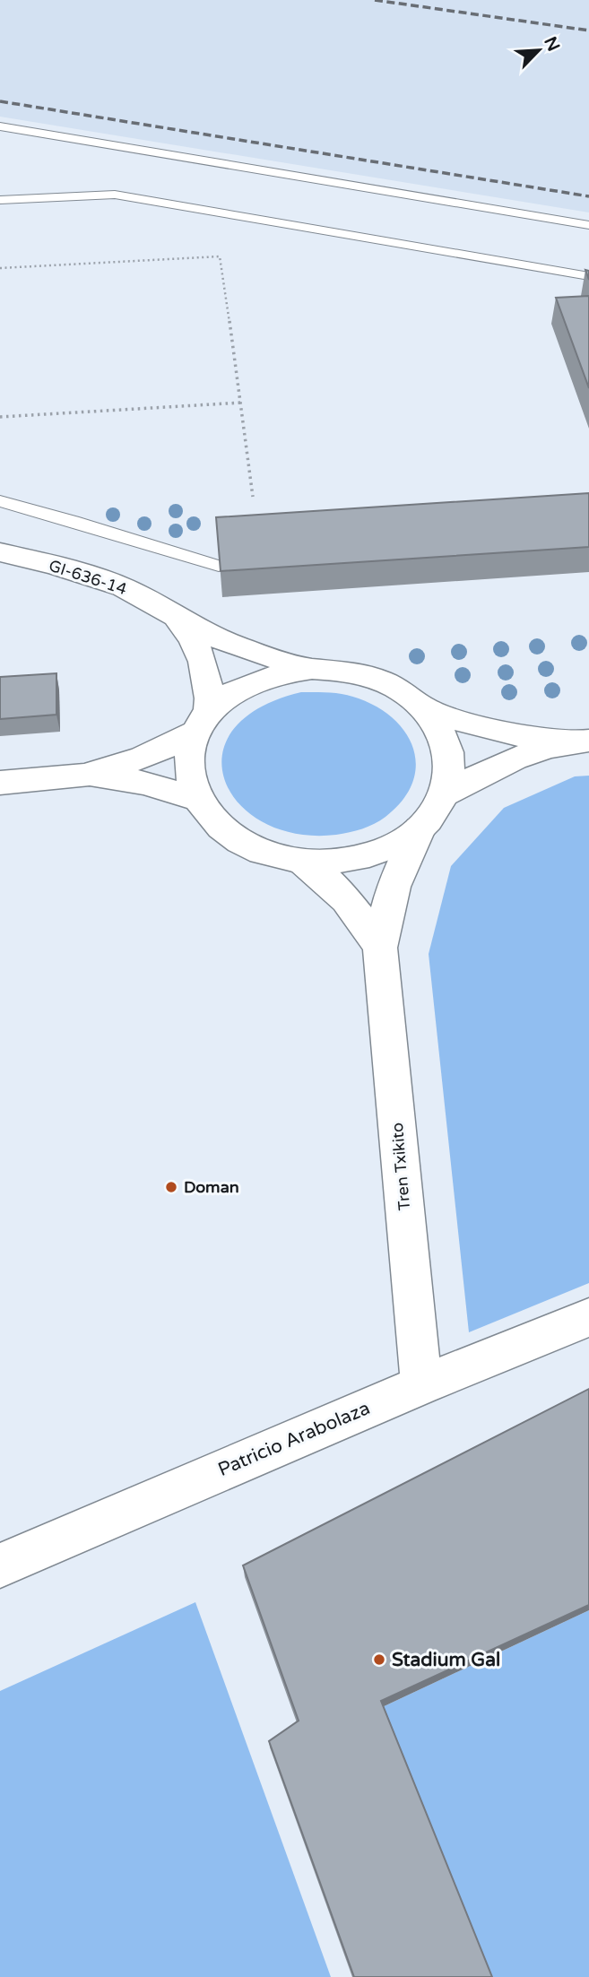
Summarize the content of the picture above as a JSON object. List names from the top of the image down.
{
  "streets": {
    "main road": ["GI-636-14", "Tren Txikito", "Patricio Arabolaza"]
  },
  "crossings": [
    ["Tren Txikito", "Patricio Arabolaza"]
  ],
  "places": ["Doman", "Stadium Gal"],
  "north": "top right"
}
